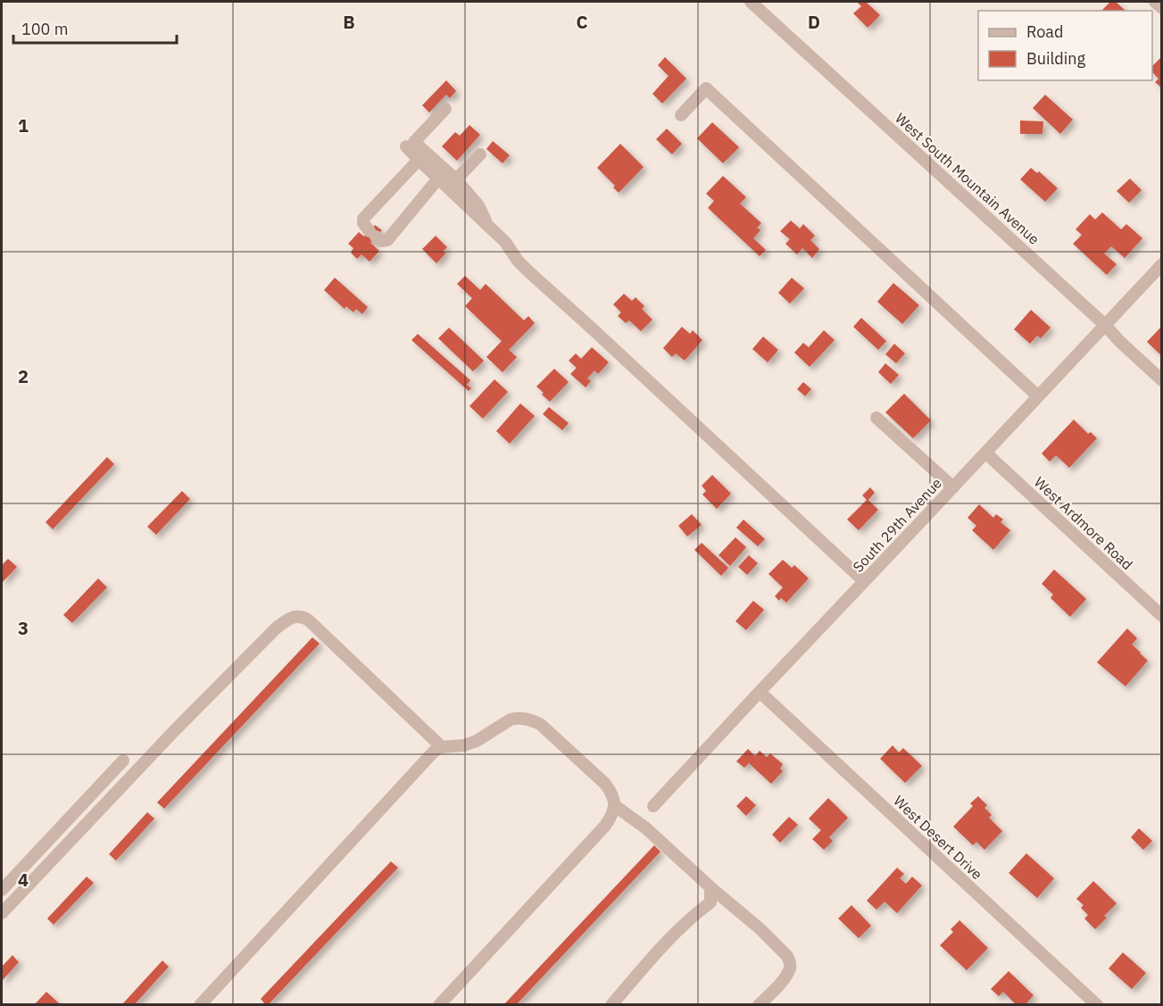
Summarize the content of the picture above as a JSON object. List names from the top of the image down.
{
  "streets": {
    "street": [
      "West South Mountain Avenue",
      "West Ardmore Road",
      "South 29th Avenue",
      "West Desert Drive"
    ]
  },
  "crossings": [
    ["West South Mountain Avenue", "South 29th Avenue"],
    ["West Ardmore Road", "South 29th Avenue"],
    ["South 29th Avenue", "West Desert Drive"]
  ],
  "legend": ["Road", "Building"],
  "scale_bar": "100 m",
  "grid": {
    "columns": ["B", "C", "D"],
    "rows": [
      "1",
      "2",
      "3",
      "4"
    ]
  }
}
